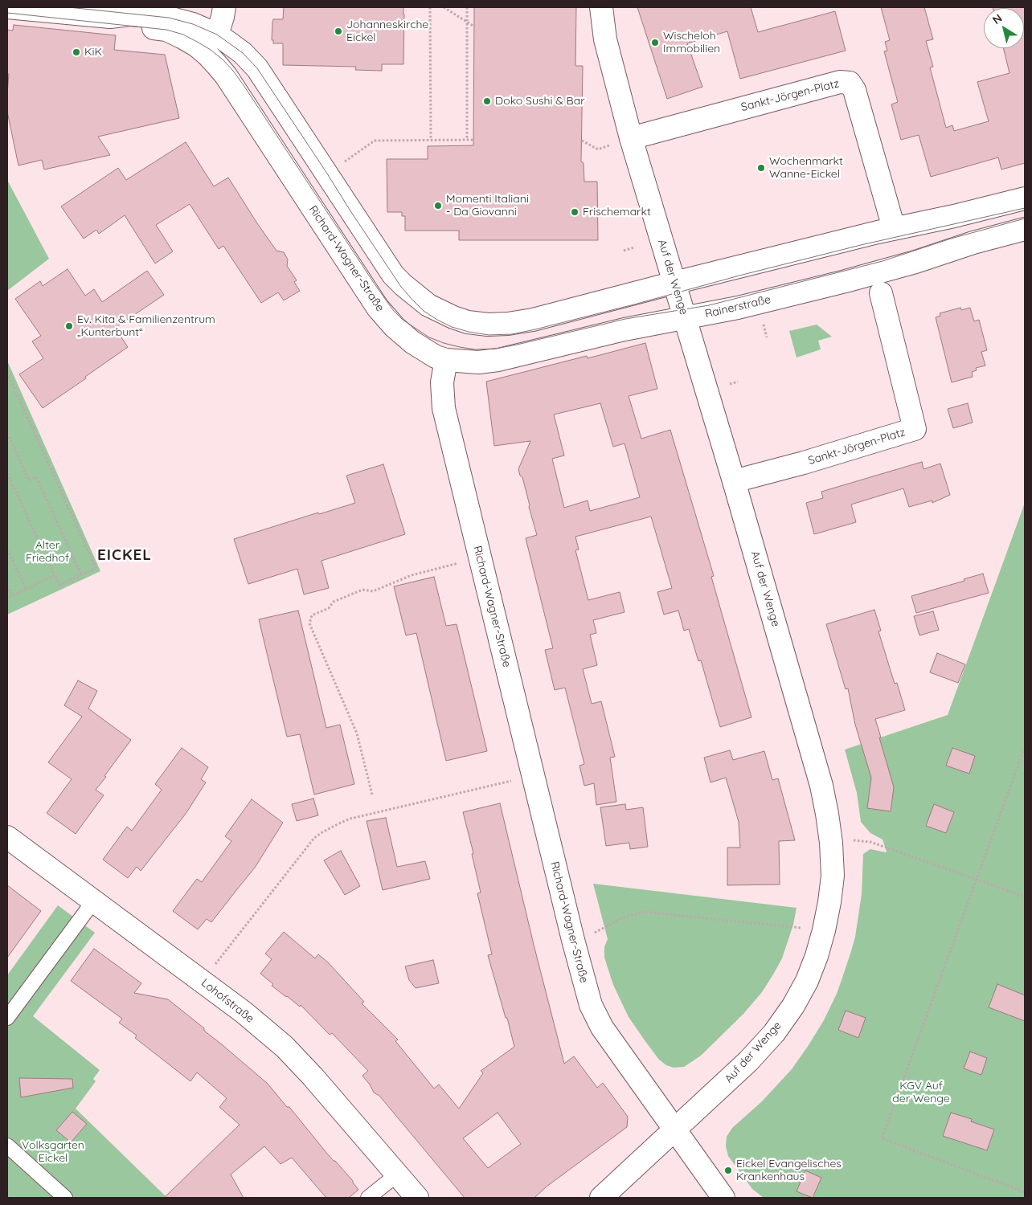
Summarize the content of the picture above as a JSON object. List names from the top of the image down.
{
  "streets": {
    "street": [
      "Sankt-Jörgen-Platz",
      "Richard-Wagner-Straße",
      "Auf der Wenge",
      "Rainerstraße",
      "Lohofstraße"
    ]
  },
  "crossings": [
    ["Sankt-Jörgen-Platz", "Auf der Wenge"],
    ["Richard-Wagner-Straße", "Auf der Wenge"],
    ["Richard-Wagner-Straße", "Rainerstraße"],
    ["Auf der Wenge", "Rainerstraße"]
  ],
  "districts": ["EICKEL"],
  "parks": ["Alter Friedhof", "KGV Auf der Wenge", "Volksgarten Eickel"],
  "places": [
    "Johanneskirche Eickel",
    "Wischeloh Immobilien",
    "KiK",
    "Doko Sushi & Bar",
    "Wochenmarkt Wanne-Eickel",
    "Momenti Italiani - Da Giovanni",
    "Frischemarkt",
    "Ev. Kita & Familienzentrum „Kunterbunt“",
    "Eickel Evangelisches Krankenhaus"
  ],
  "north": "top left"
}
